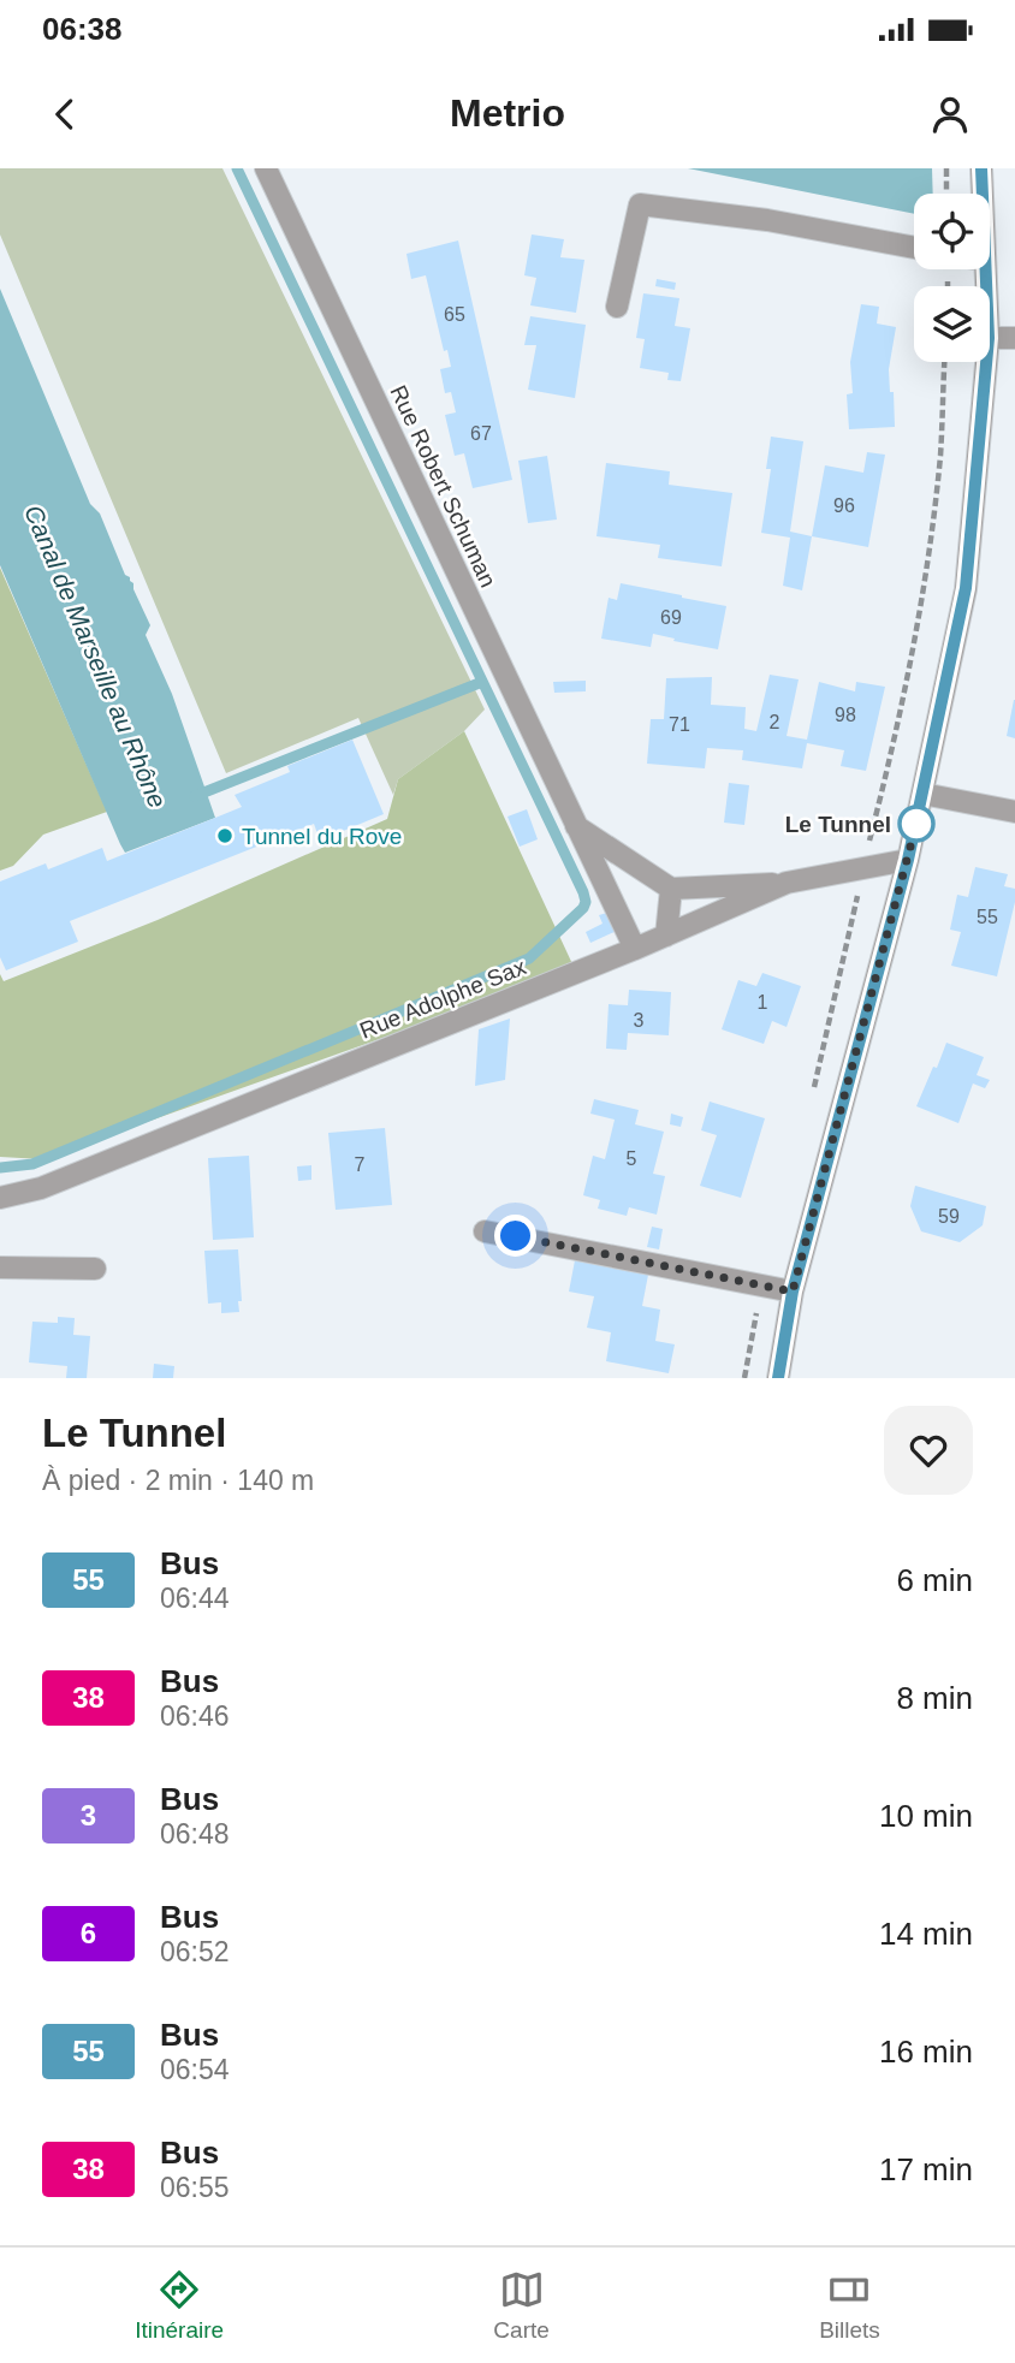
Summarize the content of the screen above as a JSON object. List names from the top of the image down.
{
  "streets": {
    "street": ["Rue Robert Schuman", "Rue Adolphe Sax"]
  },
  "crossings": [
    ["Rue Robert Schuman", "Rue Adolphe Sax"]
  ],
  "water": ["Canal de Marseille au Rhône"],
  "places": ["Le Tunnel", "Tunnel du Rove"],
  "lines": ["bus line 55"],
  "house_numbers": [
    "65",
    "67",
    "96",
    "69",
    "98",
    "2",
    "71",
    "55",
    "1",
    "3",
    "5",
    "7",
    "59"
  ],
  "page": {
    "status": "06:38",
    "header": "Metrio",
    "heading": ["Le Tunnel", "À pied · 2 min · 140 m"],
    "list": [
      {
        "mark": "55",
        "name": "Bus",
        "note": "06:44",
        "value": "6 min"
      },
      {
        "mark": "38",
        "name": "Bus",
        "note": "06:46",
        "value": "8 min"
      },
      {
        "mark": "3",
        "name": "Bus",
        "note": "06:48",
        "value": "10 min"
      },
      {
        "mark": "6",
        "name": "Bus",
        "note": "06:52",
        "value": "14 min"
      },
      {
        "mark": "55",
        "name": "Bus",
        "note": "06:54",
        "value": "16 min"
      },
      {
        "mark": "38",
        "name": "Bus",
        "note": "06:55",
        "value": "17 min"
      }
    ],
    "tabs": ["Itinéraire", "Carte", "Billets"]
  }
}
